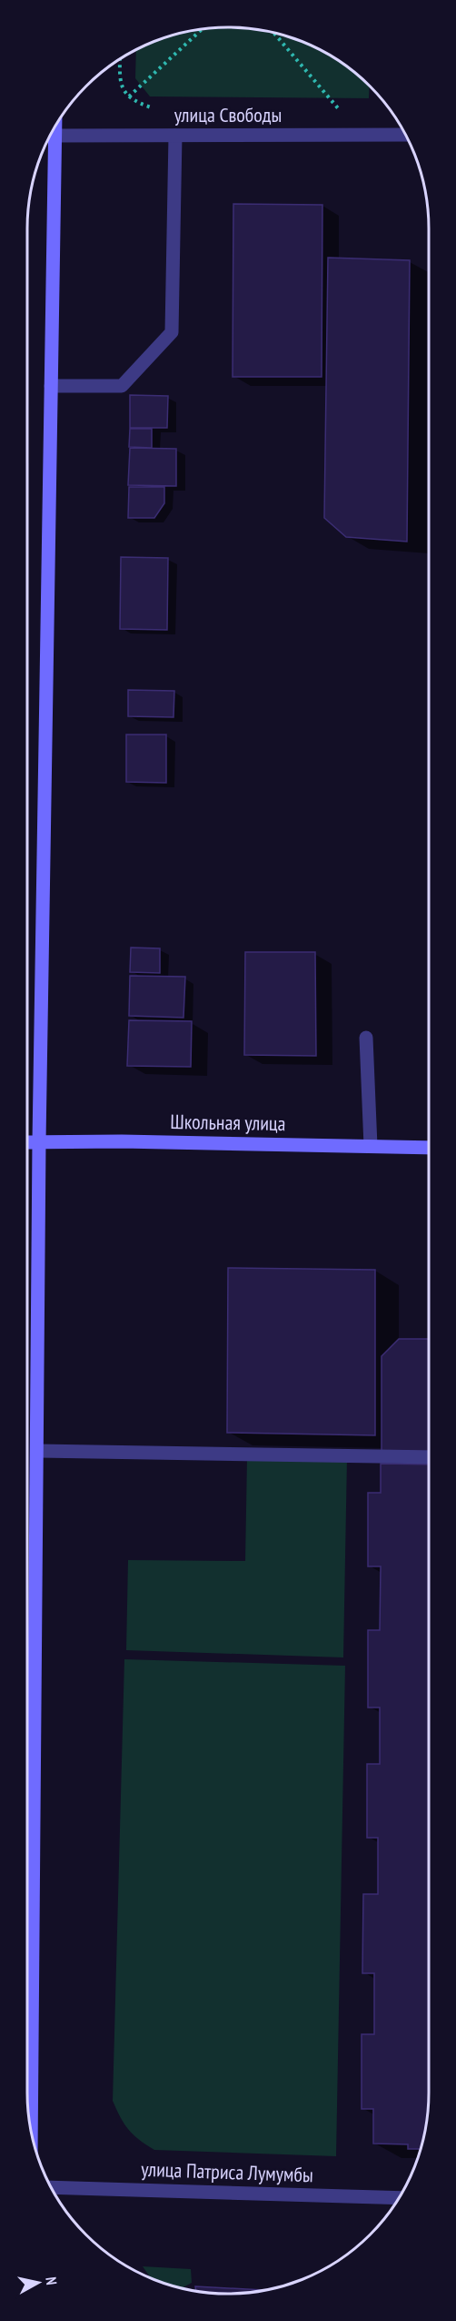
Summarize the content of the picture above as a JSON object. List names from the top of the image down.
{
  "streets": {
    "main road": ["Школьная улица"],
    "street": ["улица Свободы", "улица Патриса Лумумбы"]
  },
  "north": "right"
}
